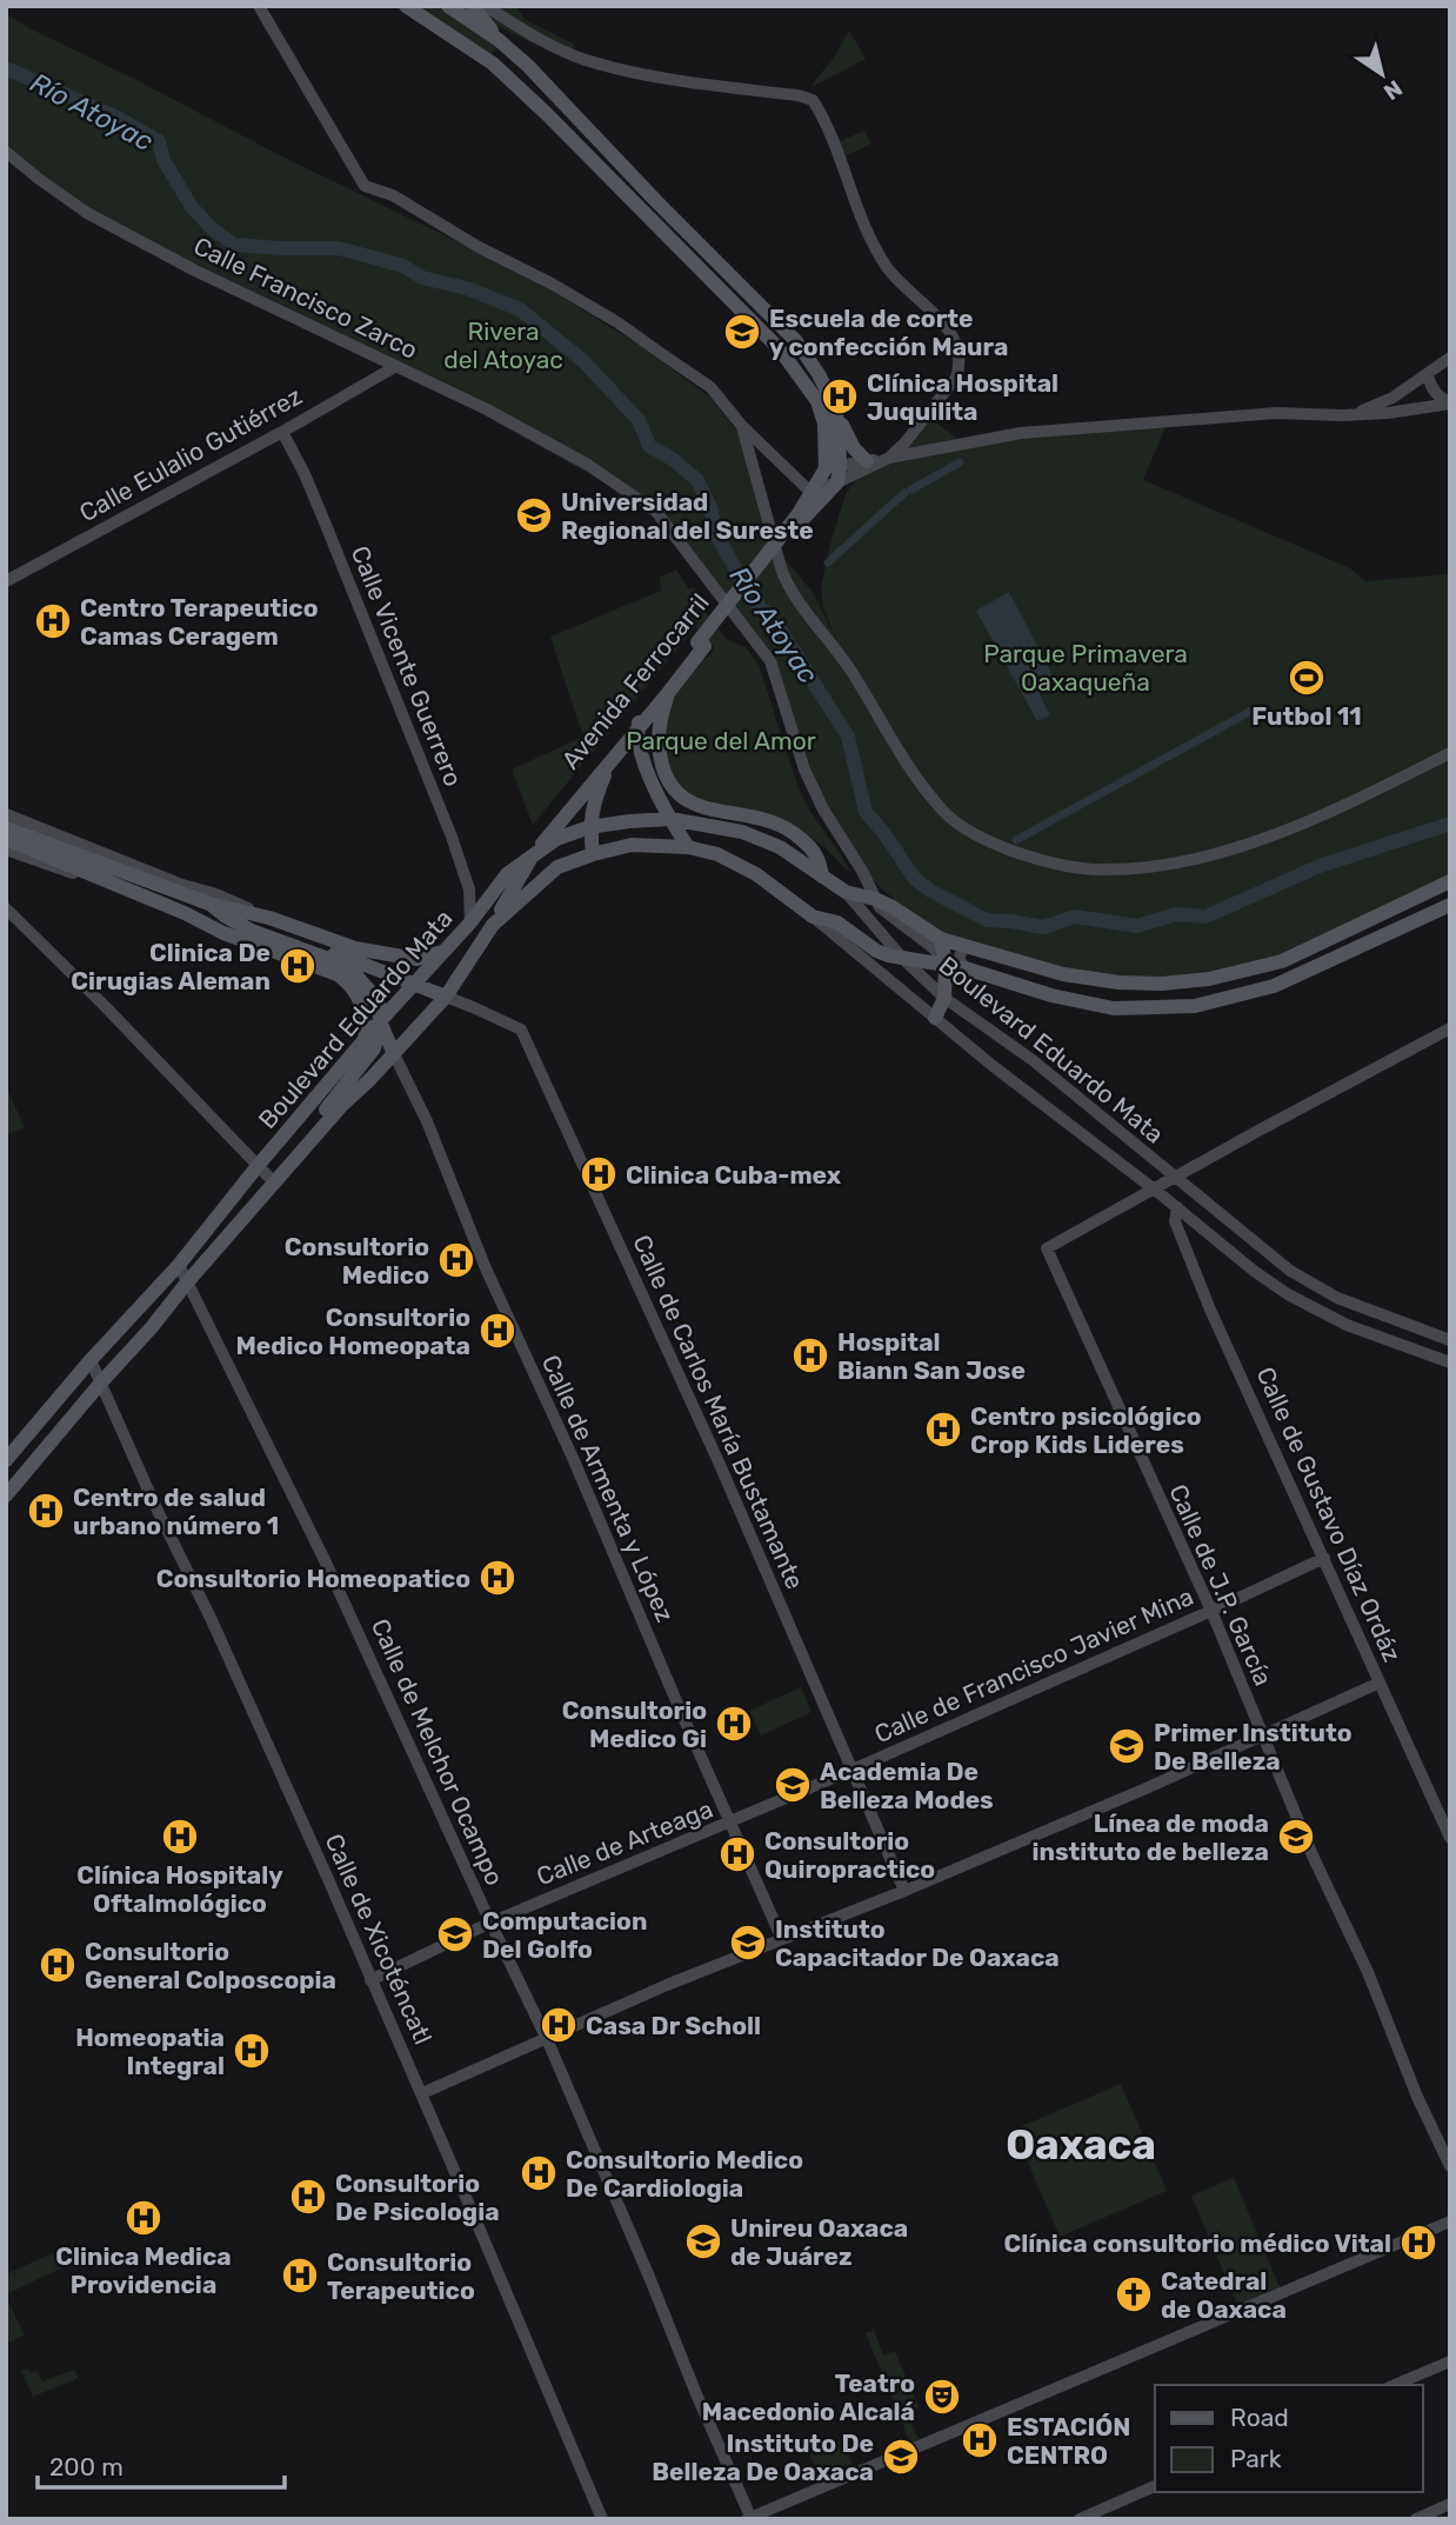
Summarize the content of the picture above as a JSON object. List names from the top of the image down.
{
  "streets": {
    "main road": ["Avenida Ferrocarril", "Boulevard Eduardo Mata"],
    "street": [
      "Calle Francisco Zarco",
      "Calle Eulalio Gutiérrez",
      "Calle Vicente Guerrero",
      "Calle de Carlos María Bustamante",
      "Calle de Armenta y López",
      "Calle de Gustavo Díaz Ordáz",
      "Calle de J.P. García",
      "Calle de Francisco Javier Mina",
      "Calle de Melchor Ocampo",
      "Calle de Arteaga",
      "Calle de Xicoténcatl"
    ]
  },
  "crossings": [
    ["Calle Francisco Zarco", "Calle Eulalio Gutiérrez"],
    ["Calle Eulalio Gutiérrez", "Calle Vicente Guerrero"],
    ["Calle Vicente Guerrero", "Boulevard Eduardo Mata"],
    ["Avenida Ferrocarril", "Boulevard Eduardo Mata"],
    ["Boulevard Eduardo Mata", "Calle de Carlos María Bustamante"],
    ["Boulevard Eduardo Mata", "Calle de Armenta y López"],
    ["Boulevard Eduardo Mata", "Calle de Gustavo Díaz Ordáz"],
    ["Boulevard Eduardo Mata", "Calle de J.P. García"],
    ["Boulevard Eduardo Mata", "Calle de Melchor Ocampo"],
    ["Boulevard Eduardo Mata", "Calle de Xicoténcatl"],
    ["Calle de Carlos María Bustamante", "Calle de Francisco Javier Mina"],
    ["Calle de Carlos María Bustamante", "Calle de Arteaga"],
    ["Calle de Armenta y López", "Calle de Arteaga"],
    ["Calle de Gustavo Díaz Ordáz", "Calle de Francisco Javier Mina"],
    ["Calle de J.P. García", "Calle de Francisco Javier Mina"],
    ["Calle de Francisco Javier Mina", "Calle de Arteaga"],
    ["Calle de Melchor Ocampo", "Calle de Arteaga"],
    ["Calle de Arteaga", "Calle de Xicoténcatl"]
  ],
  "districts": ["Oaxaca"],
  "water": ["Río Atoyac"],
  "parks": ["Rivera del Atoyac", "Parque Primavera Oaxaqueña", "Parque del Amor"],
  "places": {
    "school or university": [
      "Escuela de corte y confección Maura",
      "Universidad Regional del Sureste",
      "Primer Instituto De Belleza",
      "Academia De Belleza Modes",
      "Línea de moda instituto de belleza",
      "Computacion Del Golfo",
      "Instituto Capacitador De Oaxaca",
      "Unireu Oaxaca de Juárez",
      "Instituto De Belleza De Oaxaca"
    ],
    "hospital": [
      "Clínica Hospital Juquilita",
      "Centro Terapeutico Camas Ceragem",
      "Clinica De Cirugias Aleman",
      "Clinica Cuba-mex",
      "Consultorio Medico",
      "Consultorio Medico Homeopata",
      "Hospital Biann San Jose",
      "Centro psicológico Crop Kids Lideres",
      "Centro de salud urbano número 1",
      "Consultorio Homeopatico",
      "Consultorio Medico Gi",
      "Clínica Hospitaly Oftalmológico",
      "Consultorio Quiropractico",
      "Consultorio General Colposcopia",
      "Casa Dr Scholl",
      "Homeopatia Integral",
      "Consultorio Medico De Cardiologia",
      "Consultorio De Psicologia",
      "Clinica Medica Providencia",
      "Clínica consultorio médico Vital",
      "Consultorio Terapeutico",
      "ESTACIÓN CENTRO"
    ],
    "sports": ["Futbol 11"],
    "church": ["Catedral de Oaxaca"],
    "theatre": ["Teatro Macedonio Alcalá"]
  },
  "legend": ["Road", "Park"],
  "scale_bar": "200 m",
  "north": "bottom right"
}
